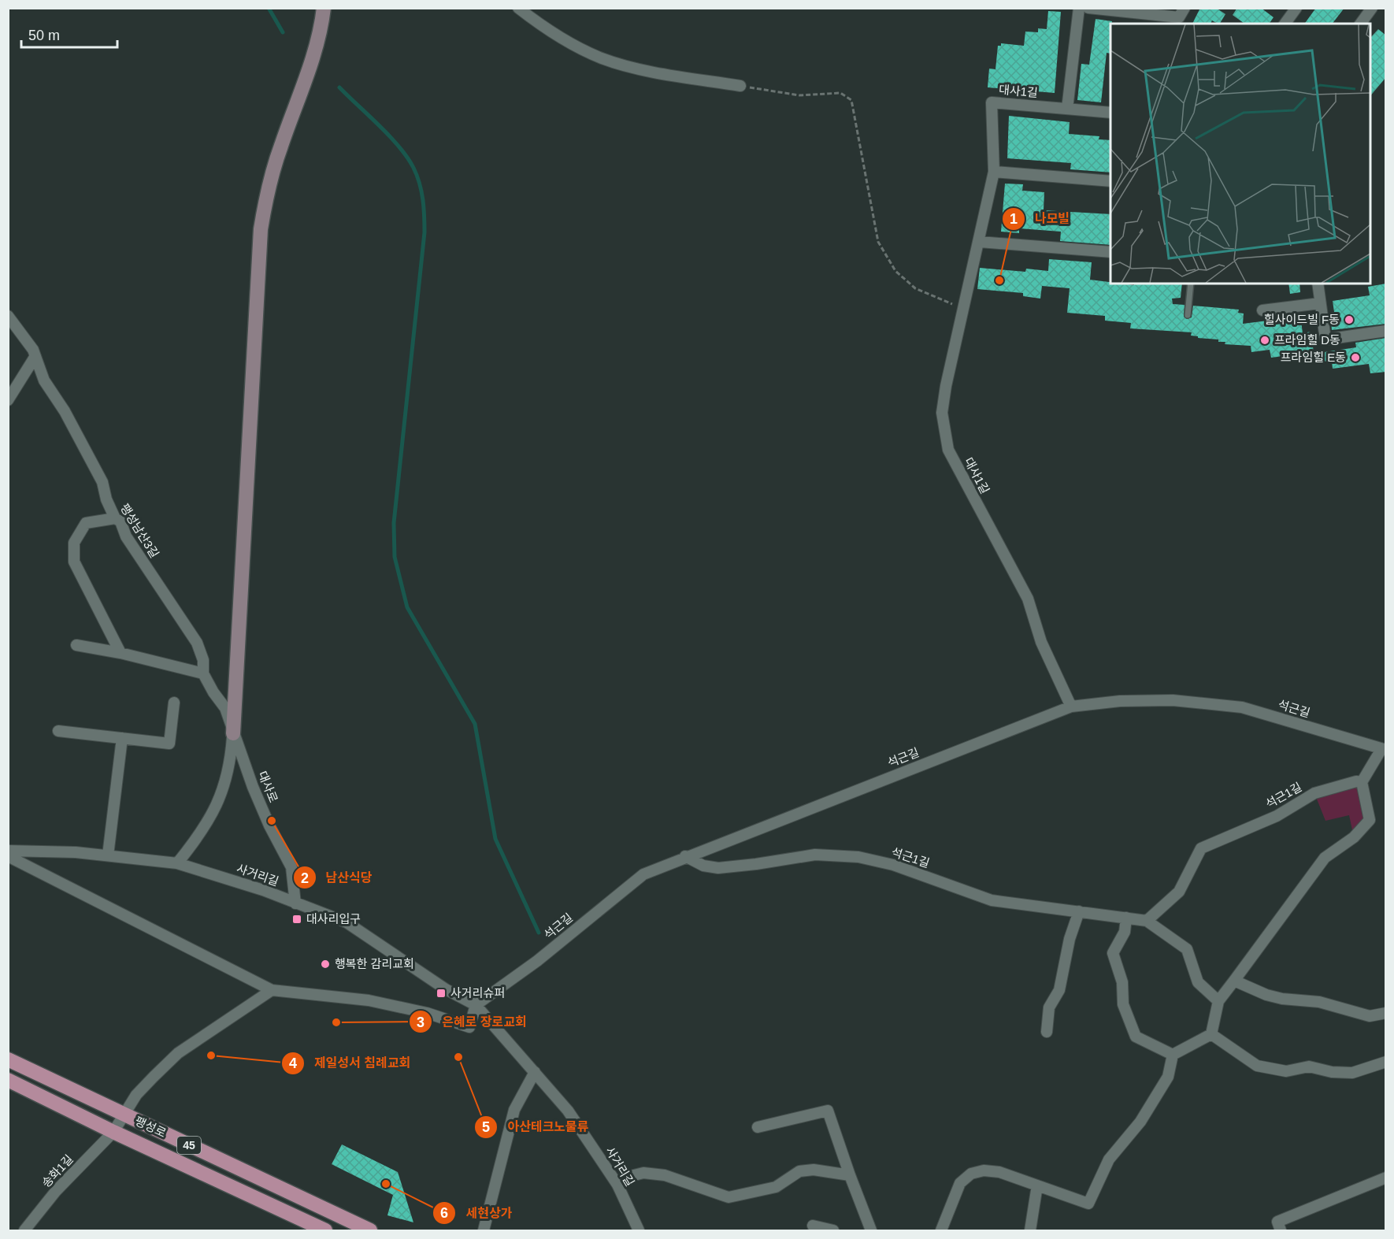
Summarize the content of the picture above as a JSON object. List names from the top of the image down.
{
  "streets": {
    "main road": ["팽성로", "45"],
    "street": [
      "대사1길",
      "팽성남산3길",
      "석근길",
      "대사로",
      "석근1길",
      "사거리길",
      "송화1길"
    ]
  },
  "crossings": [
    ["대사1길", "석근길"],
    ["팽성남산3길", "대사로"],
    ["석근길", "석근1길"],
    ["석근길", "사거리길"],
    ["대사로", "사거리길"],
    ["팽성로", "송화1길"]
  ],
  "places": {
    "other": [
      "나모빌",
      "힐사이드빌 F동",
      "프라임힐 D동",
      "프라임힐 E동",
      "남산식당",
      "행복한 감리교회",
      "은혜로 장로교회",
      "제일성서 침례교회",
      "아산테크노물류",
      "세현상가"
    ],
    "transit": ["대사리입구", "사거리슈퍼"]
  },
  "scale_bar": "50 m"
}
